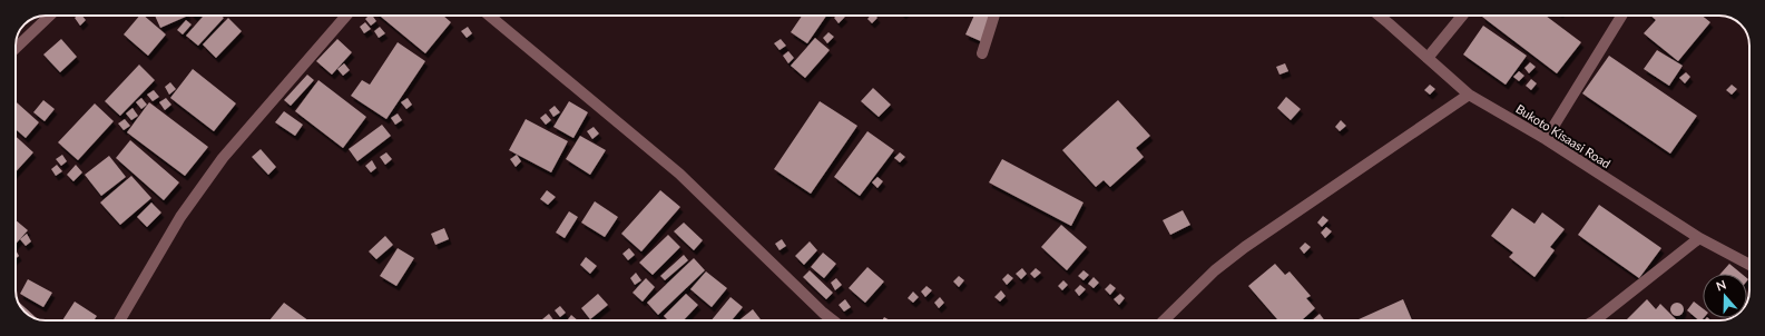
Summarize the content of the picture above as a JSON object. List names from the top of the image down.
{
  "streets": {
    "street": ["Bukoto Kisaasi Road"]
  },
  "north": "top"
}
